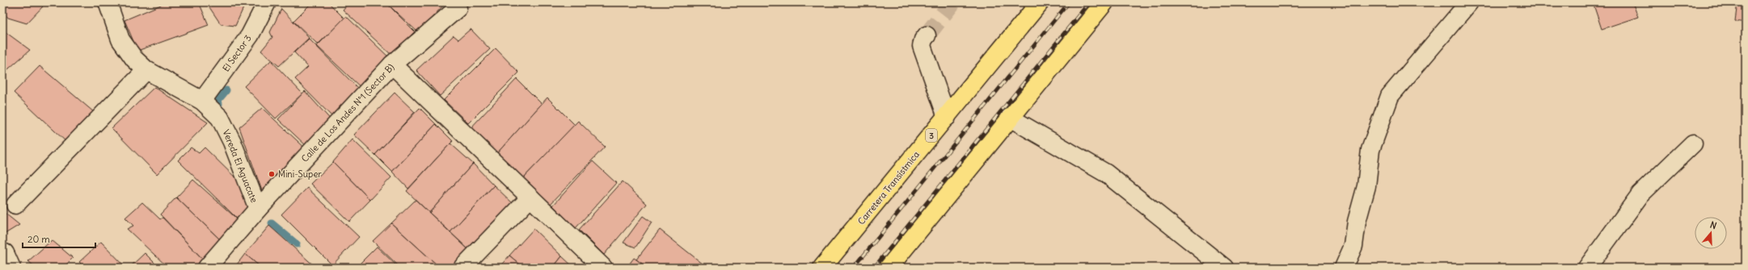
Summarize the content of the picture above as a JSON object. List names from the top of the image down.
{
  "streets": {
    "main road": ["3", "Carretera Transístmica"],
    "street": ["El Sector 3", "Calle de Los Andes N°1 (Sector B)", "Vereda El Aguacate"]
  },
  "crossings": [
    ["El Sector 3", "Vereda El Aguacate"],
    ["Calle de Los Andes N°1 (Sector B)", "Vereda El Aguacate"]
  ],
  "places": ["Mini-Super"],
  "scale_bar": "20 m",
  "north": "top"
}
